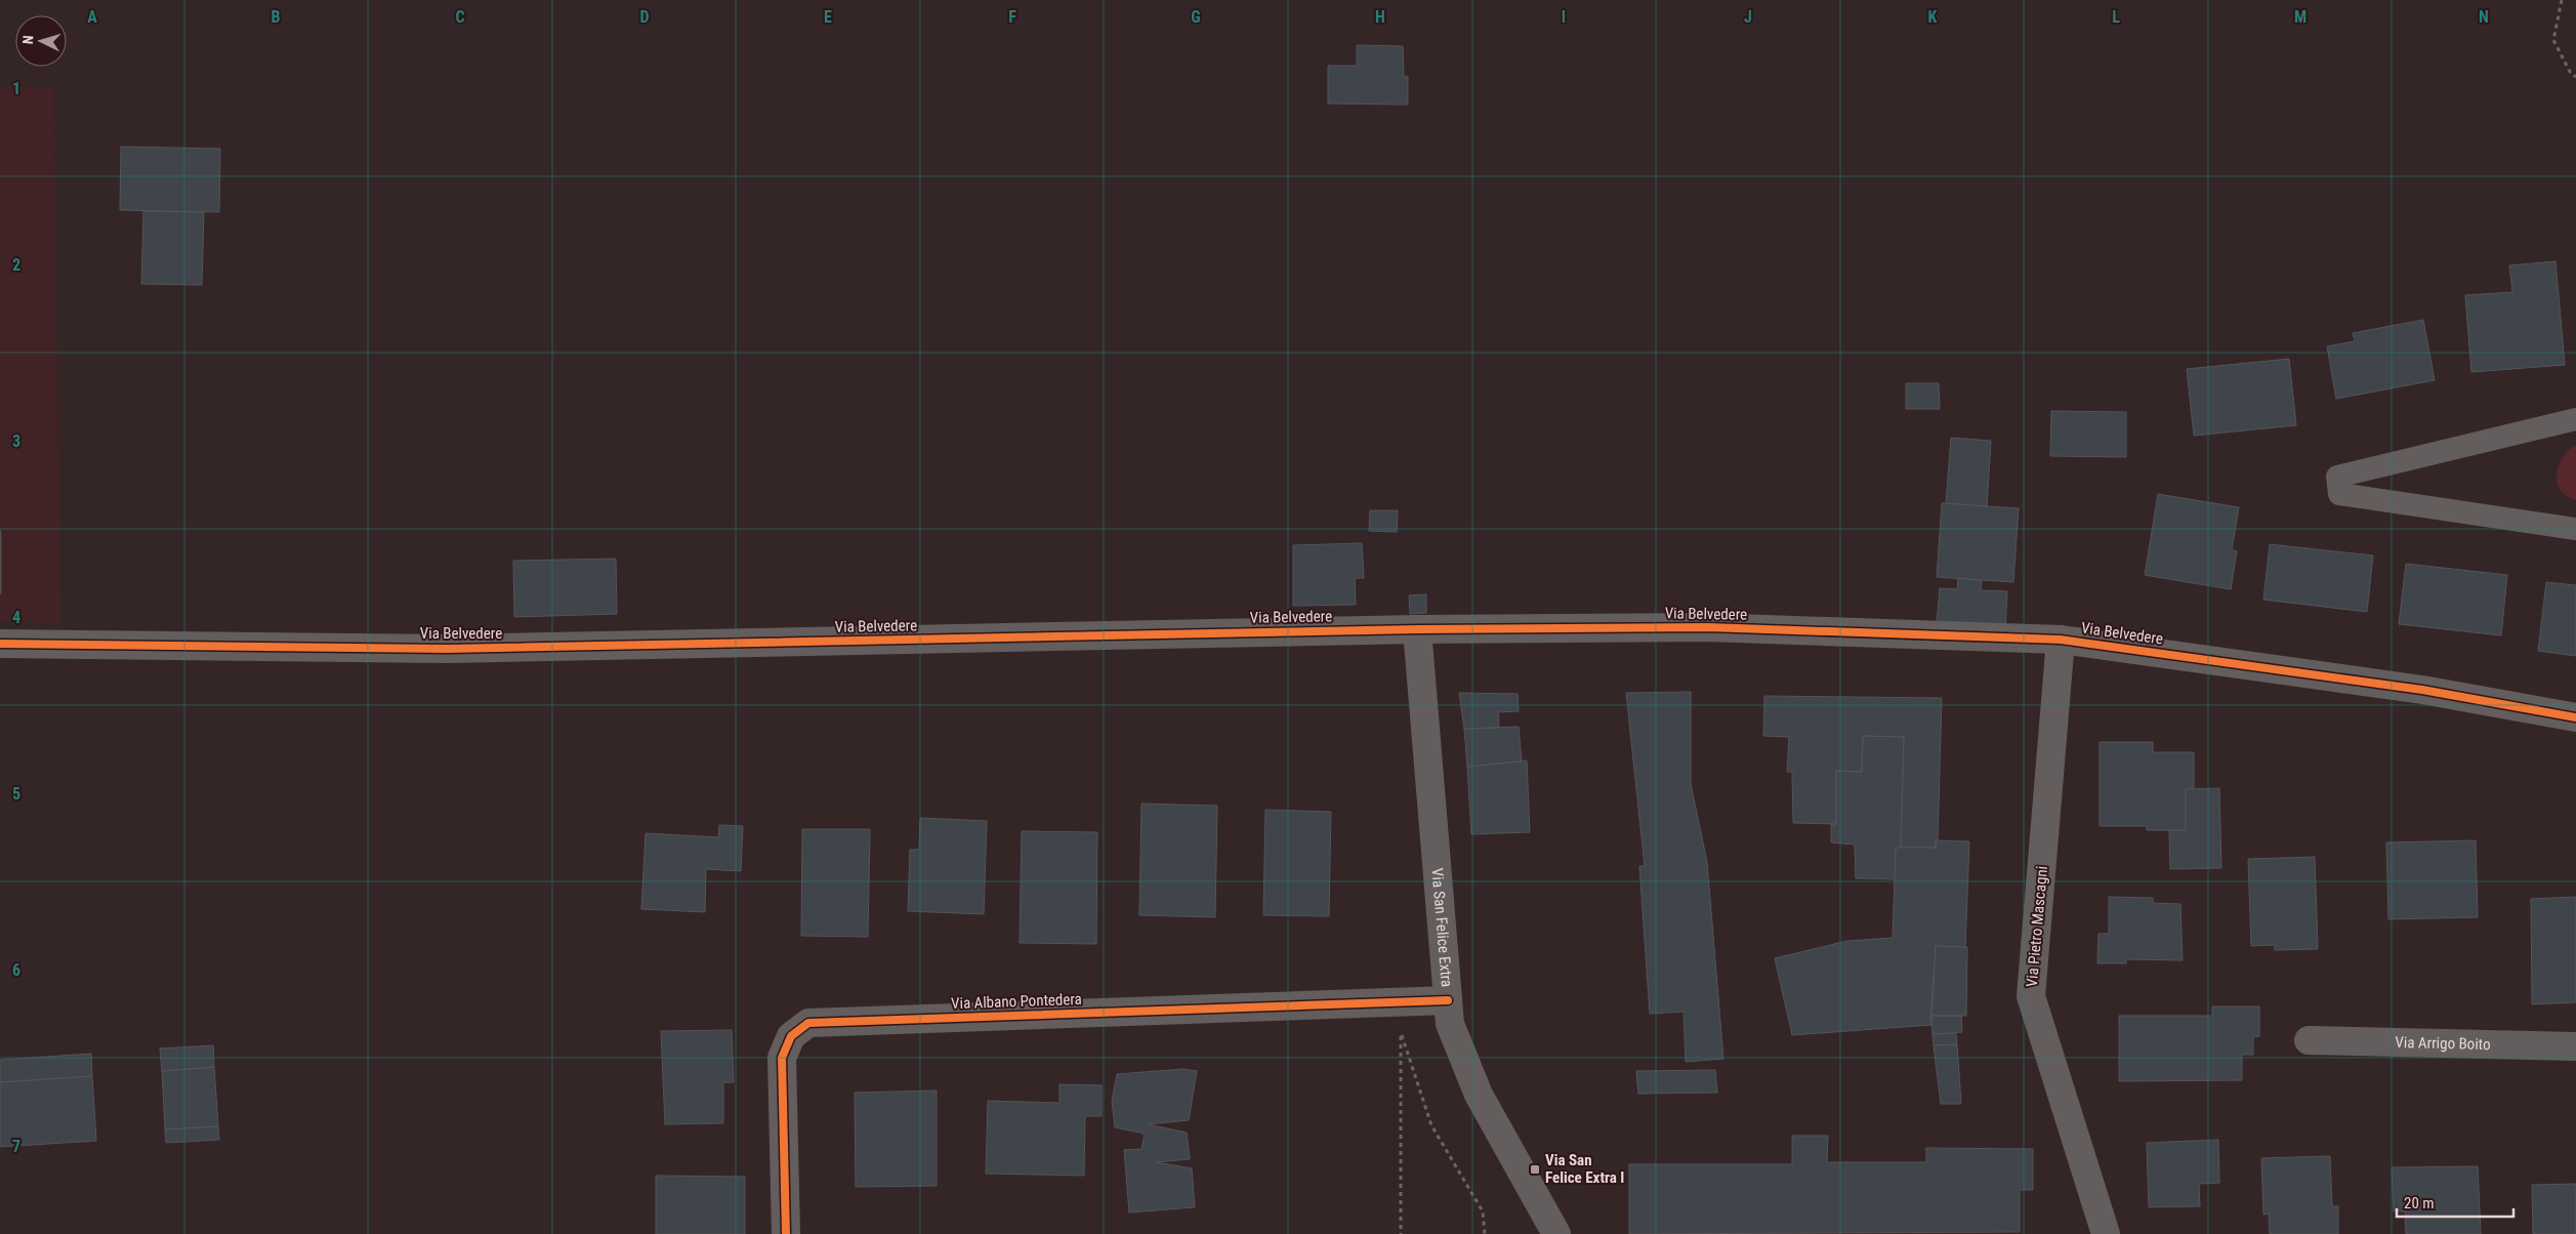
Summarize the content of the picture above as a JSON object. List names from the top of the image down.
{
  "streets": {
    "street": [
      "Via Belvedere",
      "Via Pietro Mascagni",
      "Via San Felice Extra",
      "Via Albano Pontedera",
      "Via Arrigo Boito"
    ]
  },
  "crossings": [
    ["Via Belvedere", "Via Pietro Mascagni"],
    ["Via Belvedere", "Via San Felice Extra"],
    ["Via San Felice Extra", "Via Albano Pontedera"]
  ],
  "places": {
    "transit": ["Via San Felice Extra I"]
  },
  "scale_bar": "20 m",
  "north": "left",
  "grid": {
    "columns": [
      "A",
      "B",
      "C",
      "D",
      "E",
      "F",
      "G",
      "H",
      "I",
      "J",
      "K",
      "L",
      "M",
      "N"
    ],
    "rows": [
      "1",
      "2",
      "3",
      "4",
      "5",
      "6",
      "7"
    ]
  }
}
